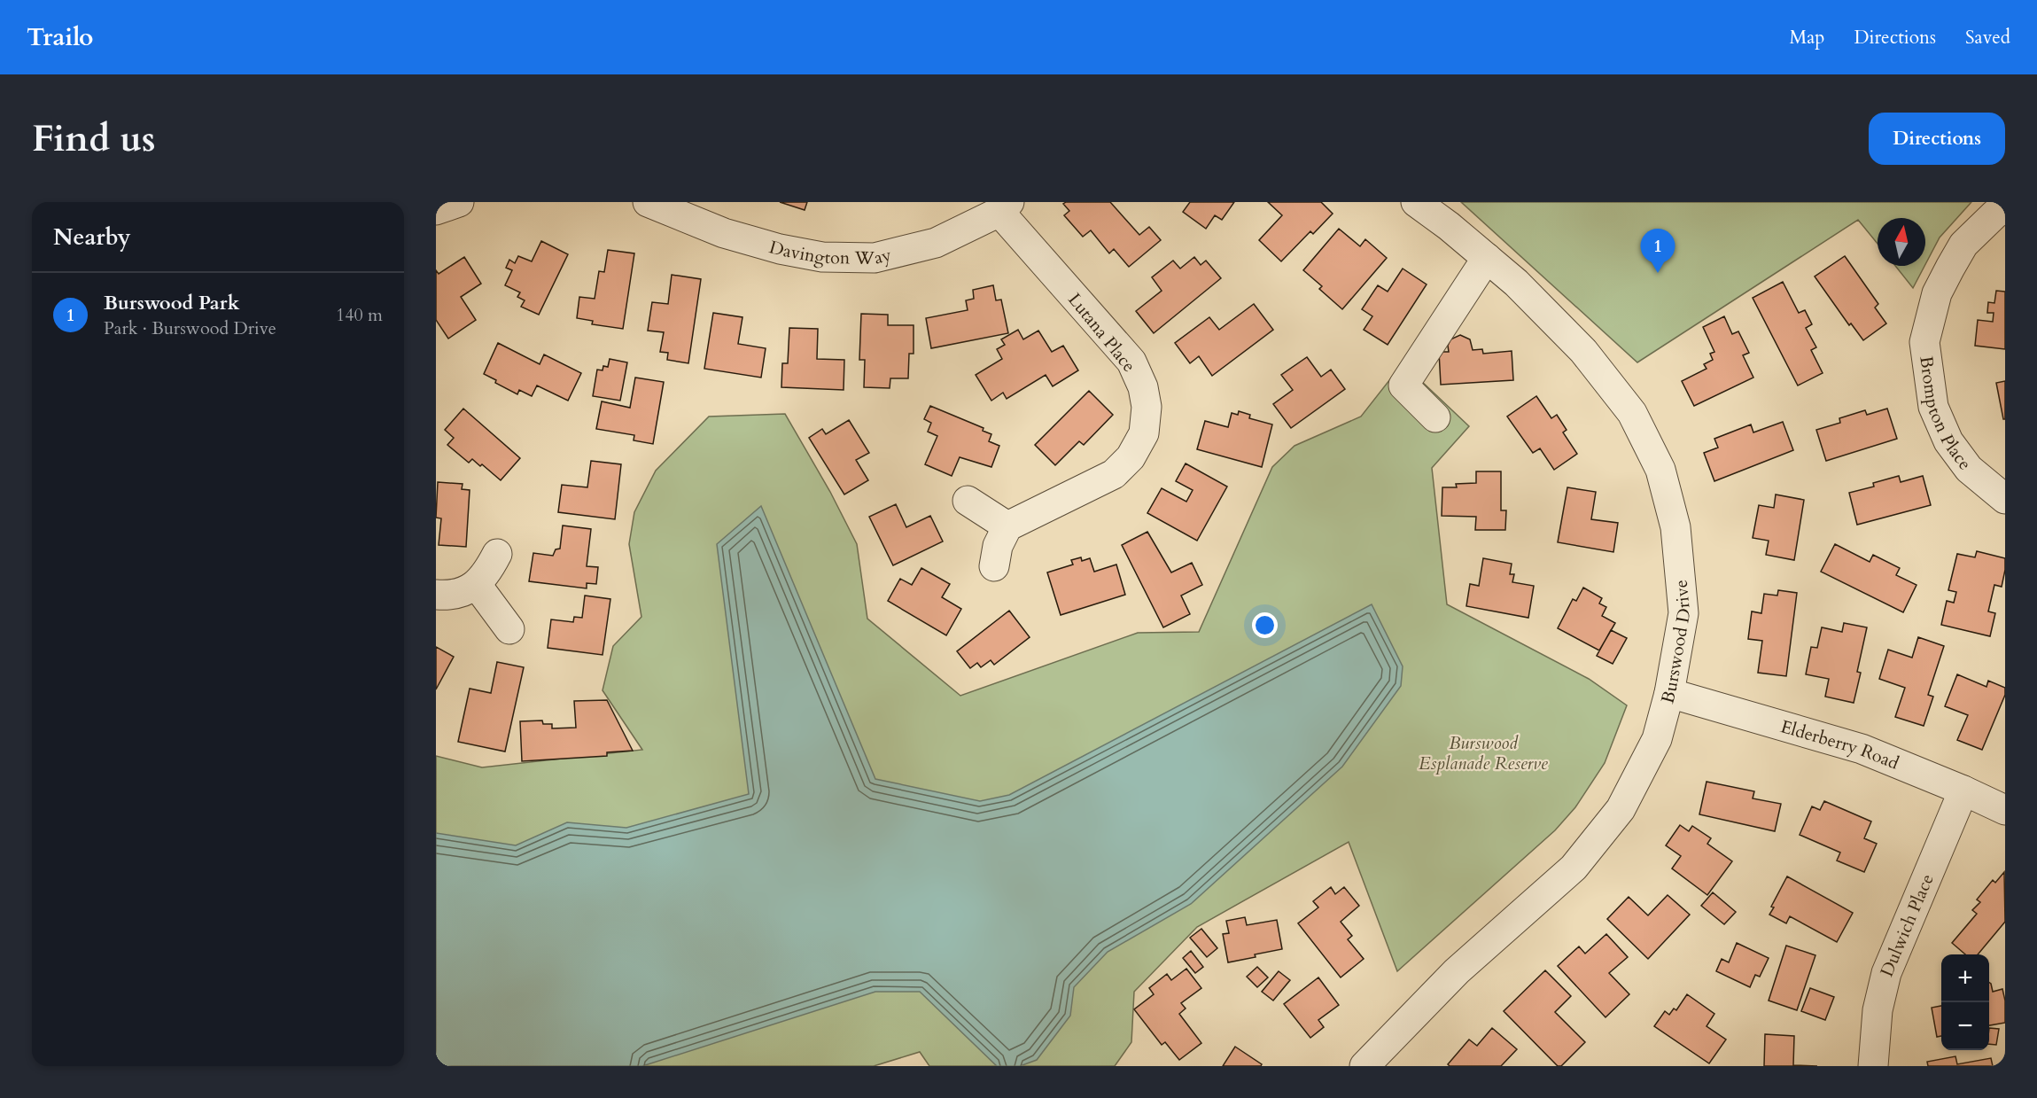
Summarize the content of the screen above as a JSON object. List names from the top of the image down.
{
  "streets": {
    "street": [
      "Davington Way",
      "Lutana Place",
      "Brompton Place",
      "Burswood Drive",
      "Elderberry Road",
      "Dulwich Place"
    ]
  },
  "crossings": [
    ["Davington Way", "Lutana Place"],
    ["Burswood Drive", "Elderberry Road"],
    ["Elderberry Road", "Dulwich Place"]
  ],
  "parks": ["Burswood Esplanade Reserve"],
  "north": "top",
  "page": {
    "header": "Trailo",
    "nav": ["Map", "Directions", "Saved"],
    "buttons": "Directions",
    "title": "Find us",
    "heading": "Nearby",
    "pins": "1",
    "list": [
      {
        "mark": "1",
        "name": "Burswood Park",
        "note": "Park · Burswood Drive",
        "value": "140 m"
      }
    ],
    "map_buttons": ["+", "−"]
  }
}
